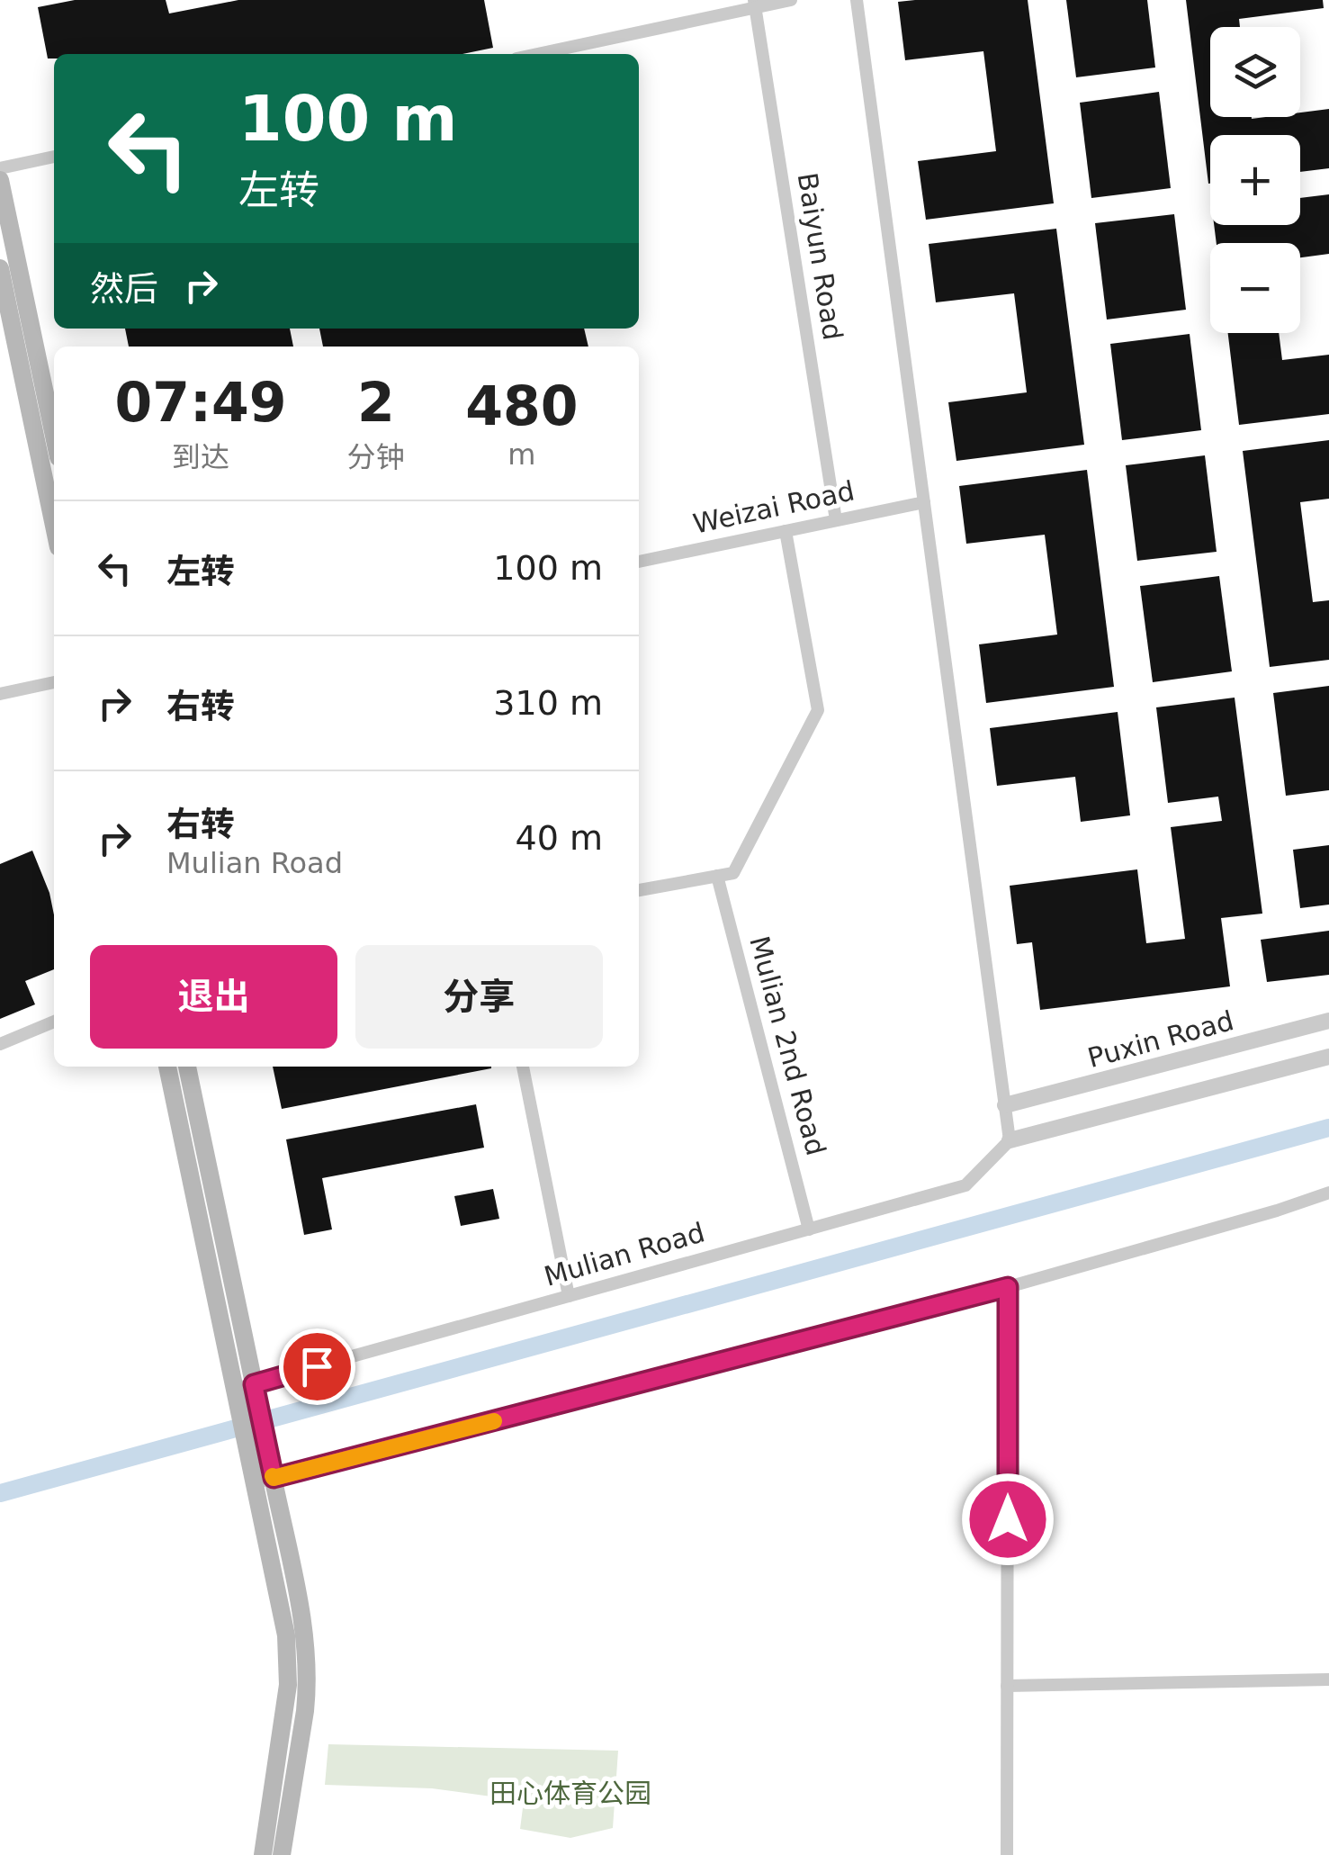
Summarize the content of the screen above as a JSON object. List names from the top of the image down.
{
  "streets": {
    "street": [
      "Baiyun Road",
      "Weizai Road",
      "Puxin Road",
      "Mulian 2nd Road",
      "Mulian Road"
    ]
  },
  "crossings": [
    ["Baiyun Road", "Weizai Road"],
    ["Mulian 2nd Road", "Mulian Road"]
  ],
  "parks": ["田心体育公园"],
  "page": {
    "map_buttons": ["+", "−"],
    "turn": ["100 m", "左转"],
    "then": "然后",
    "eta": [
      "07:49",
      "到达",
      "2",
      "分钟",
      "480",
      "m"
    ],
    "list": [
      {
        "name": "左转",
        "value": "100 m"
      },
      {
        "name": "右转",
        "value": "310 m"
      },
      {
        "name": "右转",
        "note": "Mulian Road",
        "value": "40 m"
      }
    ],
    "buttons": ["退出", "分享"]
  }
}
